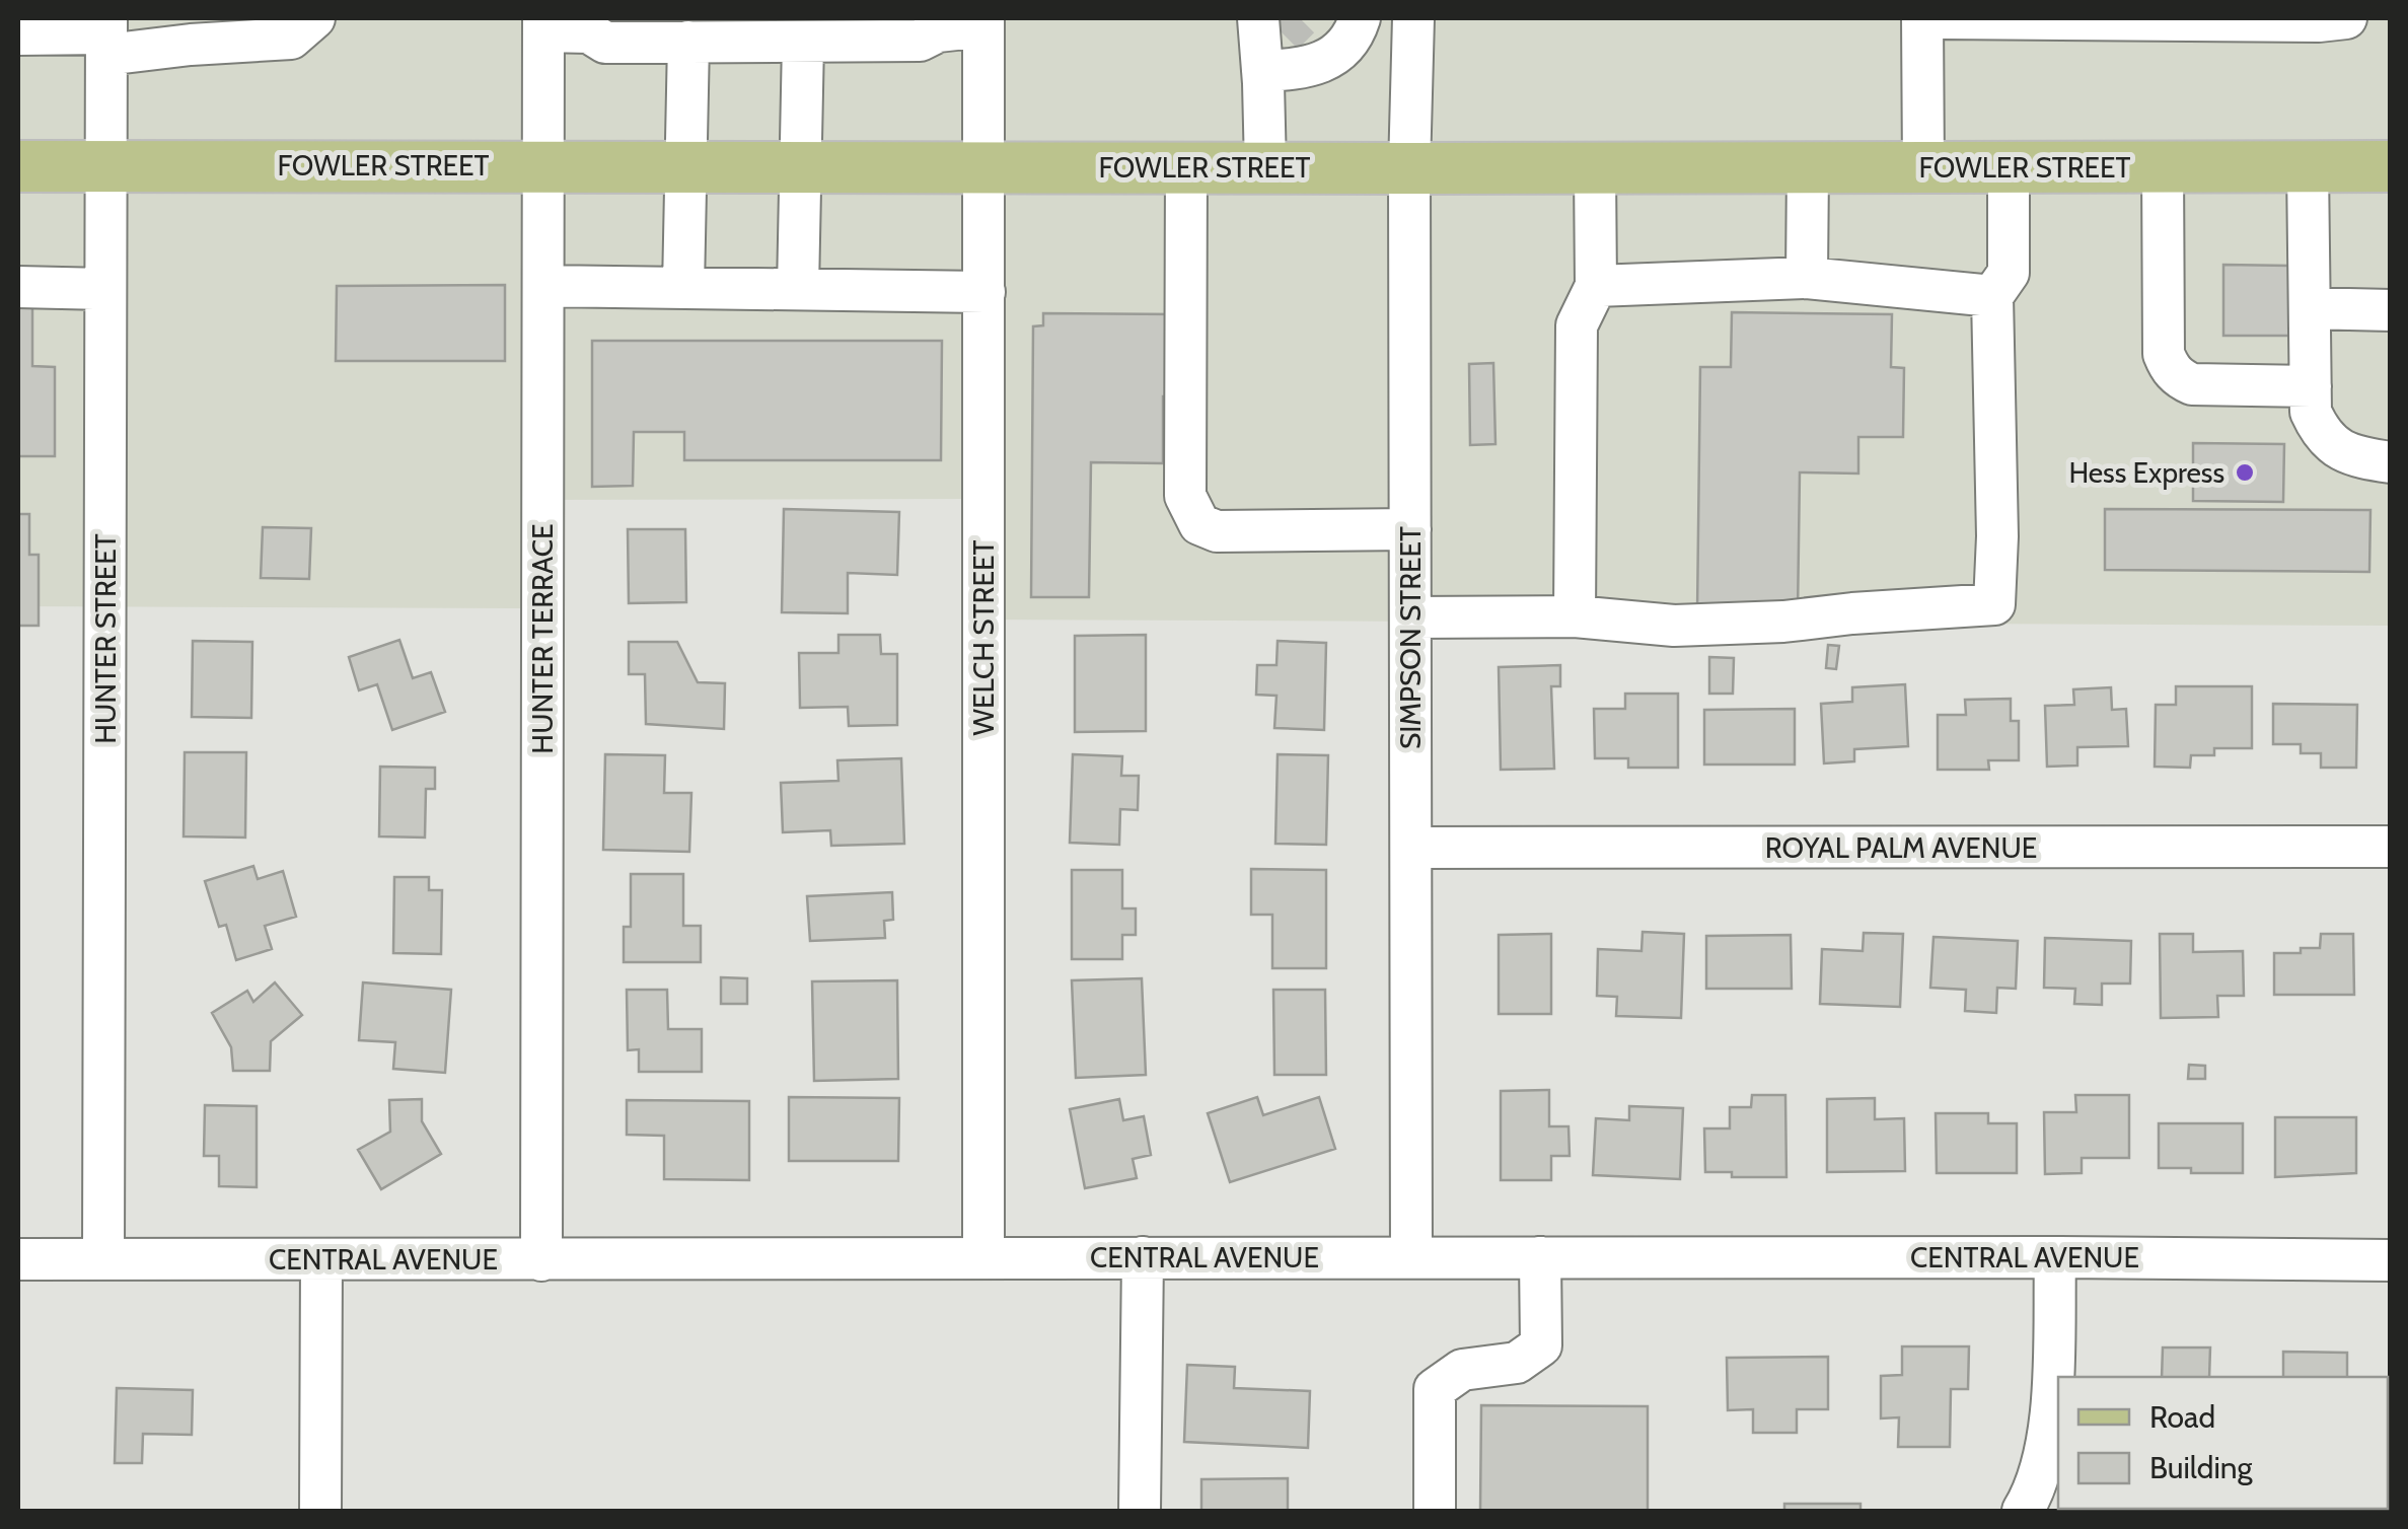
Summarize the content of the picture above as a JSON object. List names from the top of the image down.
{
  "streets": {
    "main road": ["FOWLER STREET"],
    "street": [
      "WELCH STREET",
      "SIMPSON STREET",
      "HUNTER STREET",
      "HUNTER TERRACE",
      "ROYAL PALM AVENUE",
      "CENTRAL AVENUE"
    ]
  },
  "crossings": [
    ["FOWLER STREET", "WELCH STREET"],
    ["FOWLER STREET", "SIMPSON STREET"],
    ["FOWLER STREET", "HUNTER STREET"],
    ["FOWLER STREET", "HUNTER TERRACE"],
    ["WELCH STREET", "CENTRAL AVENUE"],
    ["SIMPSON STREET", "ROYAL PALM AVENUE"],
    ["SIMPSON STREET", "CENTRAL AVENUE"],
    ["HUNTER STREET", "CENTRAL AVENUE"],
    ["HUNTER TERRACE", "CENTRAL AVENUE"]
  ],
  "places": ["Hess Express"],
  "legend": ["Road", "Building"]
}
